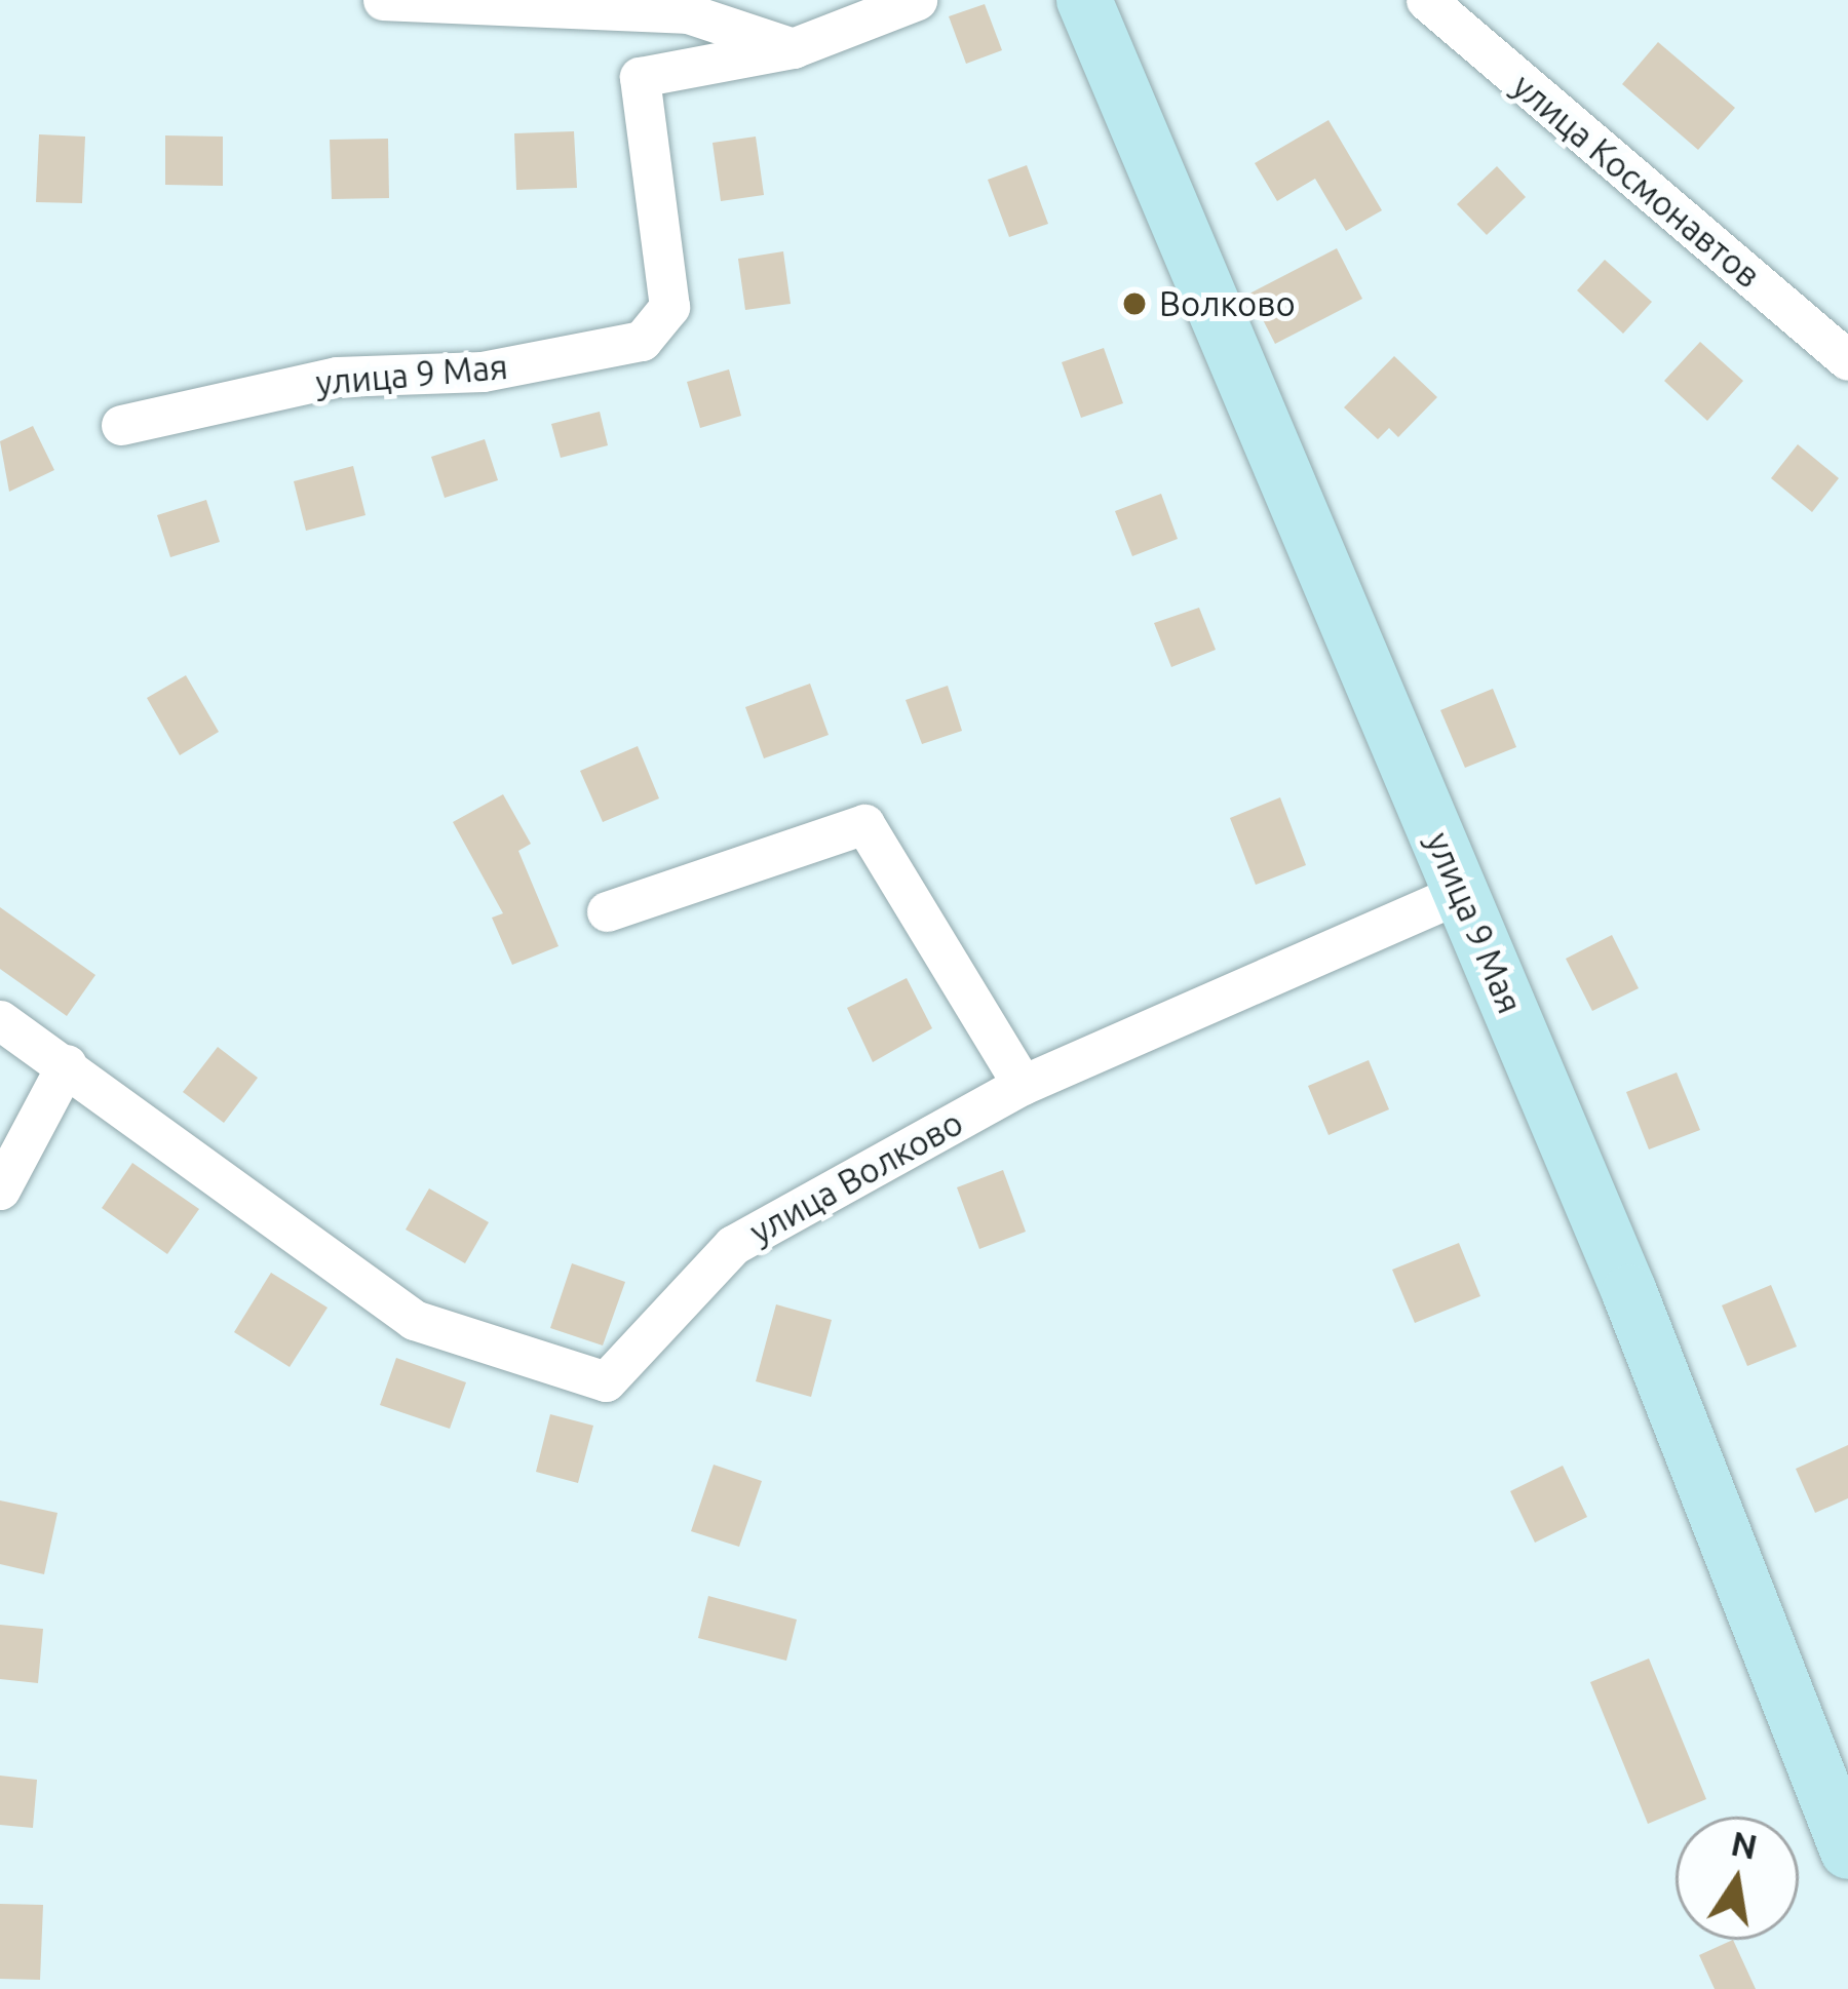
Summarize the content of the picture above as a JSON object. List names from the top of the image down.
{
  "streets": {
    "main road": ["улица 9 Мая"],
    "street": ["улица Космонавтов", "улица Волково"]
  },
  "crossings": [
    ["улица 9 Мая", "улица Волково"]
  ],
  "places": ["Волково"],
  "north": "top"
}
